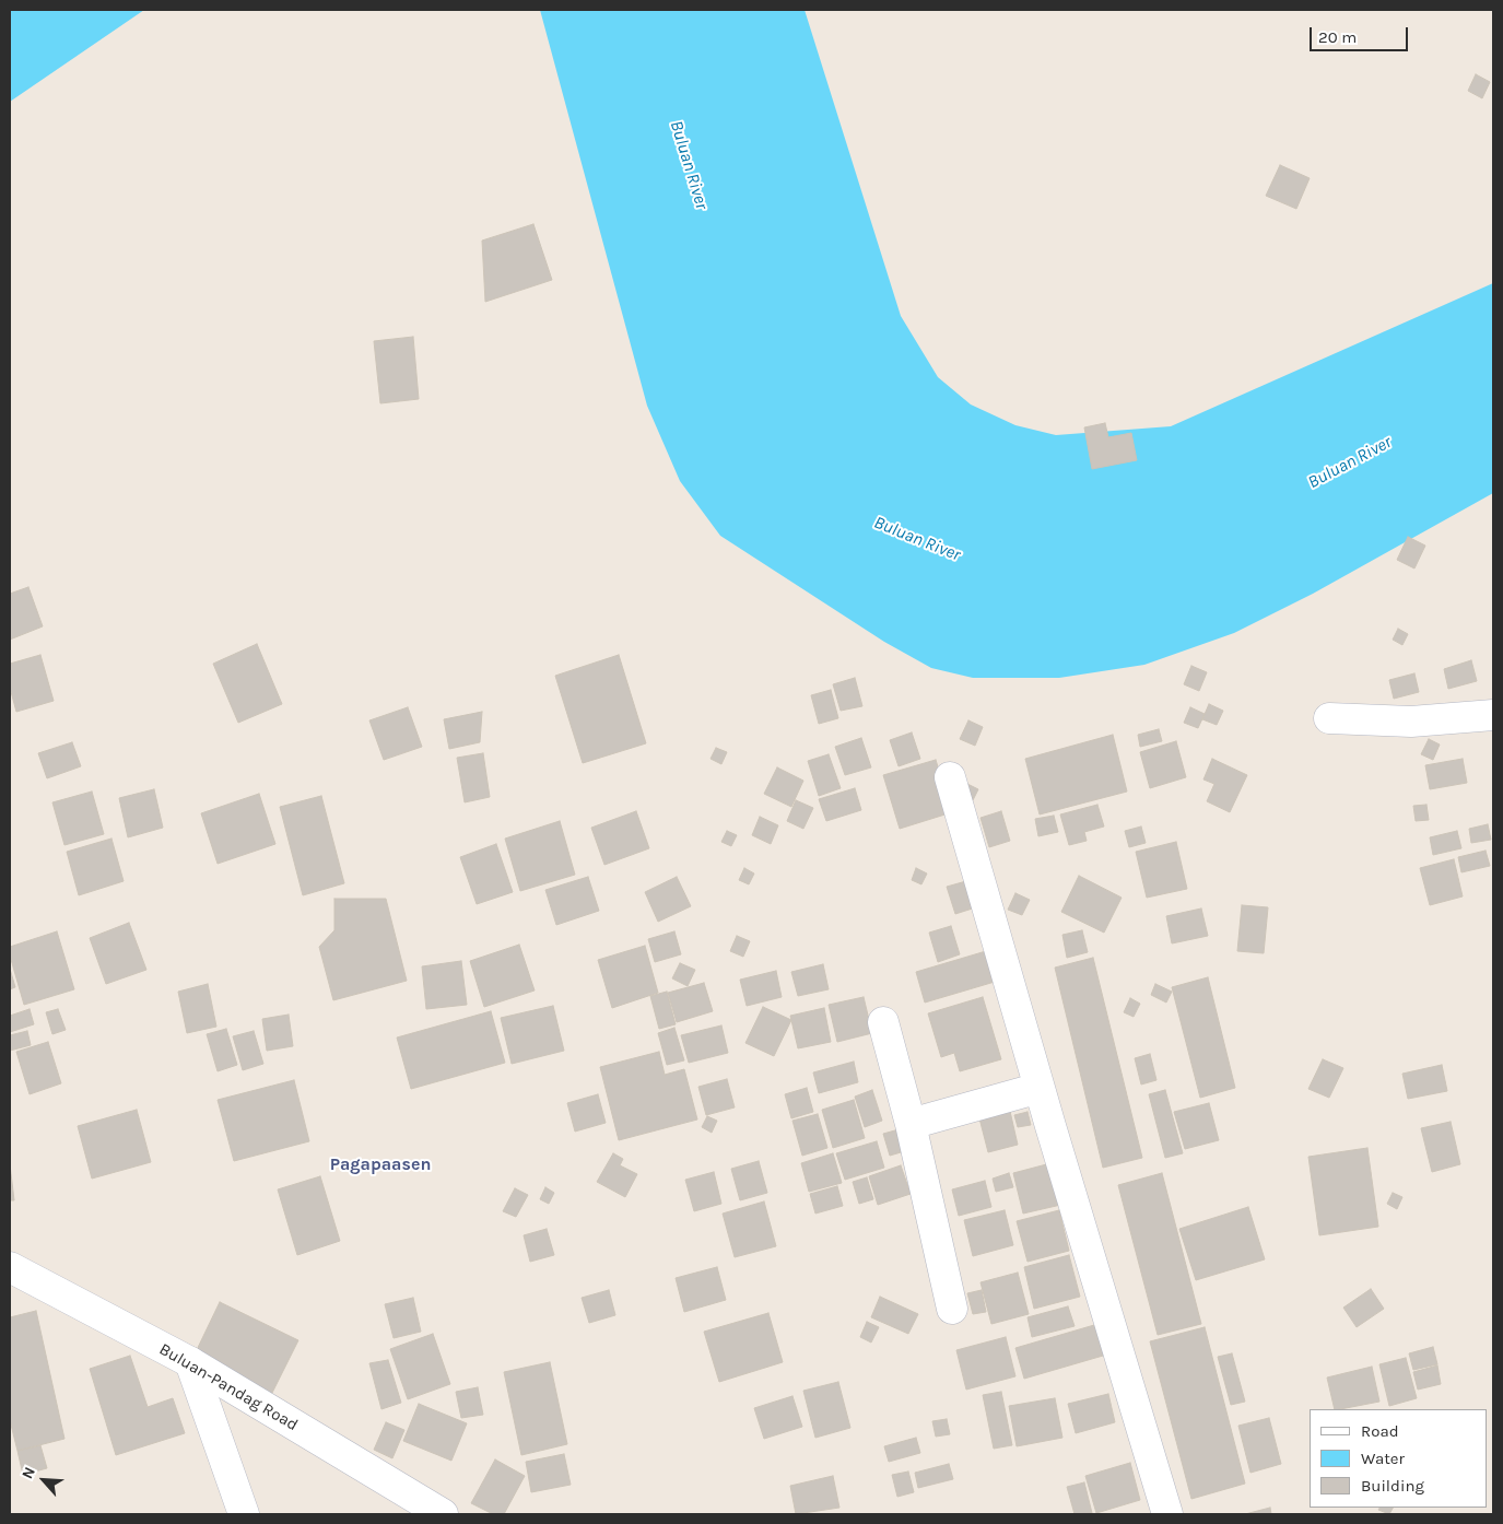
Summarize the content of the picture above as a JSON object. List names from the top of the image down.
{
  "streets": {
    "street": ["Buluan-Pandag Road"]
  },
  "districts": ["Pagapaasen"],
  "water": ["Buluan River"],
  "legend": ["Road", "Water", "Building"],
  "scale_bar": "20 m",
  "north": "top left"
}
